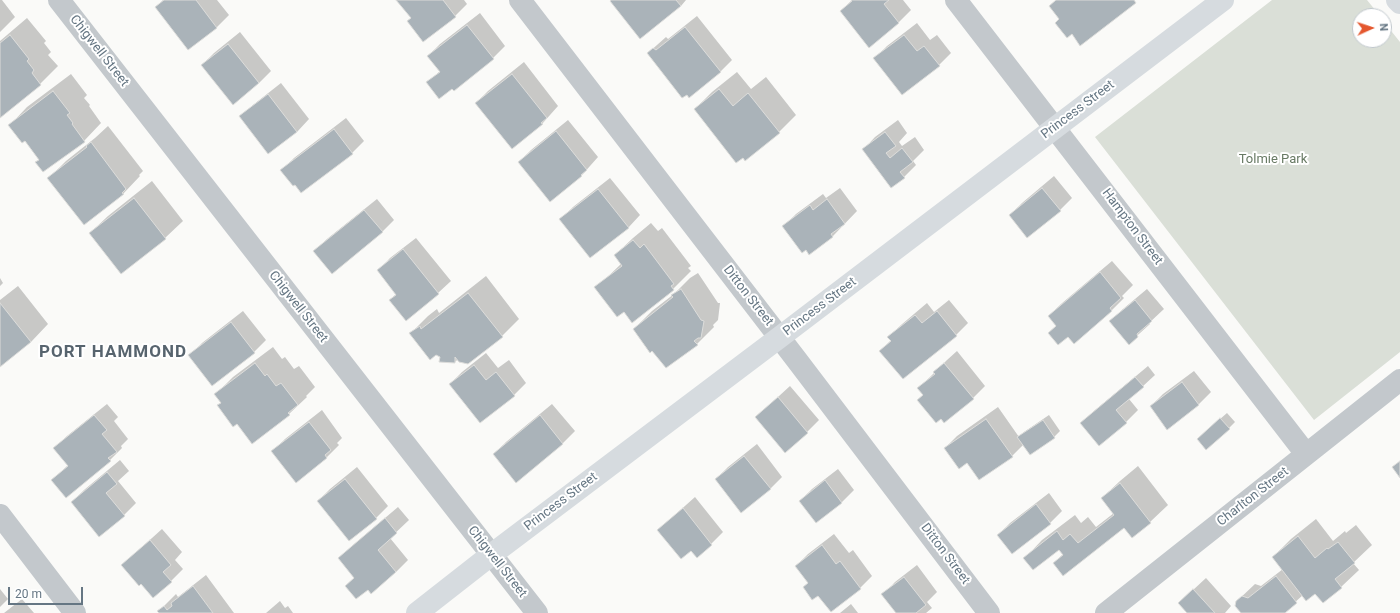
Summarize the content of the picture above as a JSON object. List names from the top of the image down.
{
  "streets": {
    "street": [
      "Chigwell Street",
      "Princess Street",
      "Hampton Street",
      "Ditton Street",
      "Charlton Street"
    ]
  },
  "crossings": [
    ["Chigwell Street", "Princess Street"],
    ["Princess Street", "Hampton Street"],
    ["Princess Street", "Ditton Street"],
    ["Hampton Street", "Charlton Street"]
  ],
  "districts": ["PORT HAMMOND"],
  "parks": ["Tolmie Park"],
  "scale_bar": "20 m",
  "north": "right"
}
